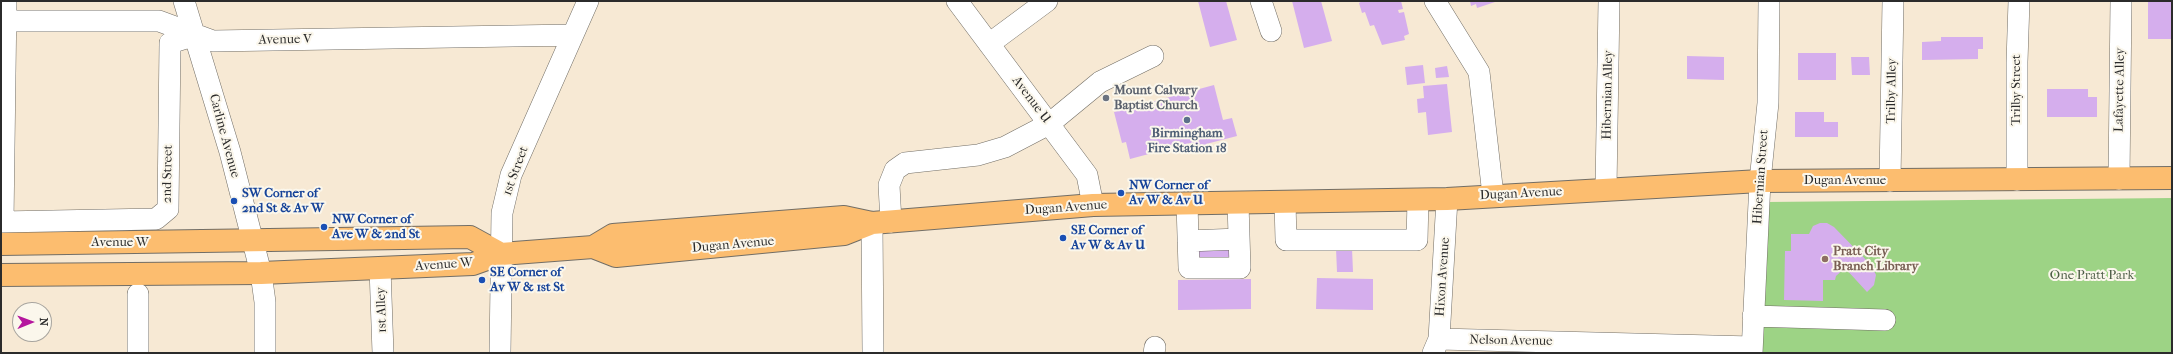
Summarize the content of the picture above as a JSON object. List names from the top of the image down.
{
  "streets": {
    "main road": ["Dugan Avenue", "Avenue W"],
    "street": [
      "Avenue V",
      "Trilby Street",
      "Lafayette Alley",
      "Trilby Alley",
      "Hibernian Alley",
      "Avenue U",
      "Carline Avenue",
      "1st Street",
      "2nd Street",
      "Hibernian Street",
      "Hixon Avenue",
      "1st Alley",
      "Nelson Avenue"
    ]
  },
  "crossings": [
    ["Avenue V", "Carline Avenue"],
    ["Avenue V", "1st Street"],
    ["Avenue V", "2nd Street"],
    ["Trilby Street", "Dugan Avenue"],
    ["Lafayette Alley", "Dugan Avenue"],
    ["Trilby Alley", "Dugan Avenue"],
    ["Hibernian Alley", "Dugan Avenue"],
    ["Avenue U", "Dugan Avenue"],
    ["Carline Avenue", "2nd Street"],
    ["Carline Avenue", "Avenue W"],
    ["1st Street", "Dugan Avenue"],
    ["1st Street", "Avenue W"],
    ["Hibernian Street", "Dugan Avenue"],
    ["Hibernian Street", "Nelson Avenue"],
    ["Dugan Avenue", "Avenue W"],
    ["Dugan Avenue", "Hixon Avenue"],
    ["Avenue W", "1st Alley"],
    ["Hixon Avenue", "Nelson Avenue"]
  ],
  "parks": ["One Pratt Park"],
  "places": [
    "Mount Calvary Baptist Church",
    "Birmingham Fire Station 18",
    "NW Corner of Av W & Av U",
    "SW Corner of 2nd St & Av W",
    "NW Corner of Ave W & 2nd St",
    "SE Corner of Av W & Av U",
    "Pratt City Branch Library",
    "SE Corner of Av W & 1st St"
  ],
  "north": "right"
}
